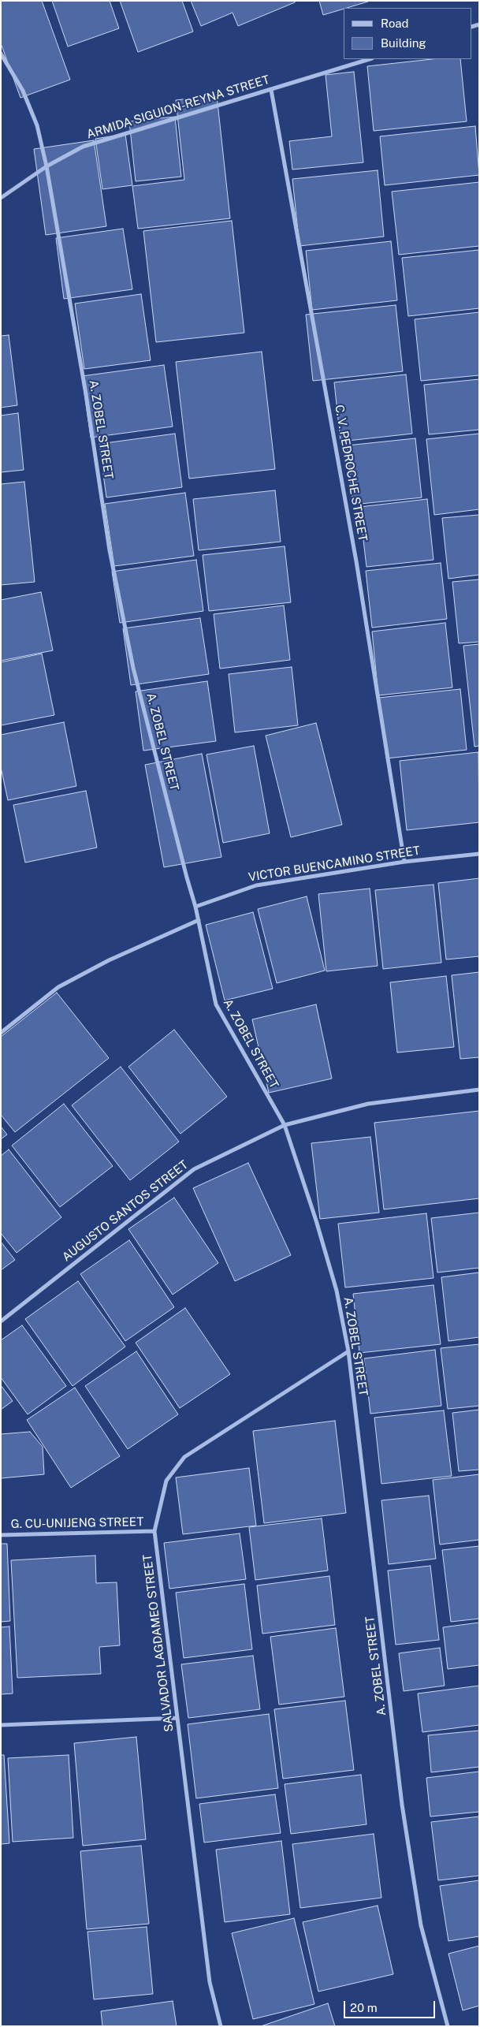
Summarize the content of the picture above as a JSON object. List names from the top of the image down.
{
  "streets": {
    "street": [
      "ARMIDA SIGUION-REYNA STREET",
      "A. ZOBEL STREET",
      "C. V. PEDROCHE STREET",
      "VICTOR BUENCAMINO STREET",
      "AUGUSTO SANTOS STREET",
      "G. CU-UNIJENG STREET",
      "SALVADOR LAGDAMEO STREET"
    ]
  },
  "crossings": [
    ["ARMIDA SIGUION-REYNA STREET", "A. ZOBEL STREET"],
    ["ARMIDA SIGUION-REYNA STREET", "C. V. PEDROCHE STREET"],
    ["A. ZOBEL STREET", "VICTOR BUENCAMINO STREET"],
    ["A. ZOBEL STREET", "AUGUSTO SANTOS STREET"],
    ["A. ZOBEL STREET", "SALVADOR LAGDAMEO STREET"],
    ["C. V. PEDROCHE STREET", "VICTOR BUENCAMINO STREET"],
    ["G. CU-UNIJENG STREET", "SALVADOR LAGDAMEO STREET"]
  ],
  "legend": ["Road", "Building"],
  "scale_bar": "20 m"
}
